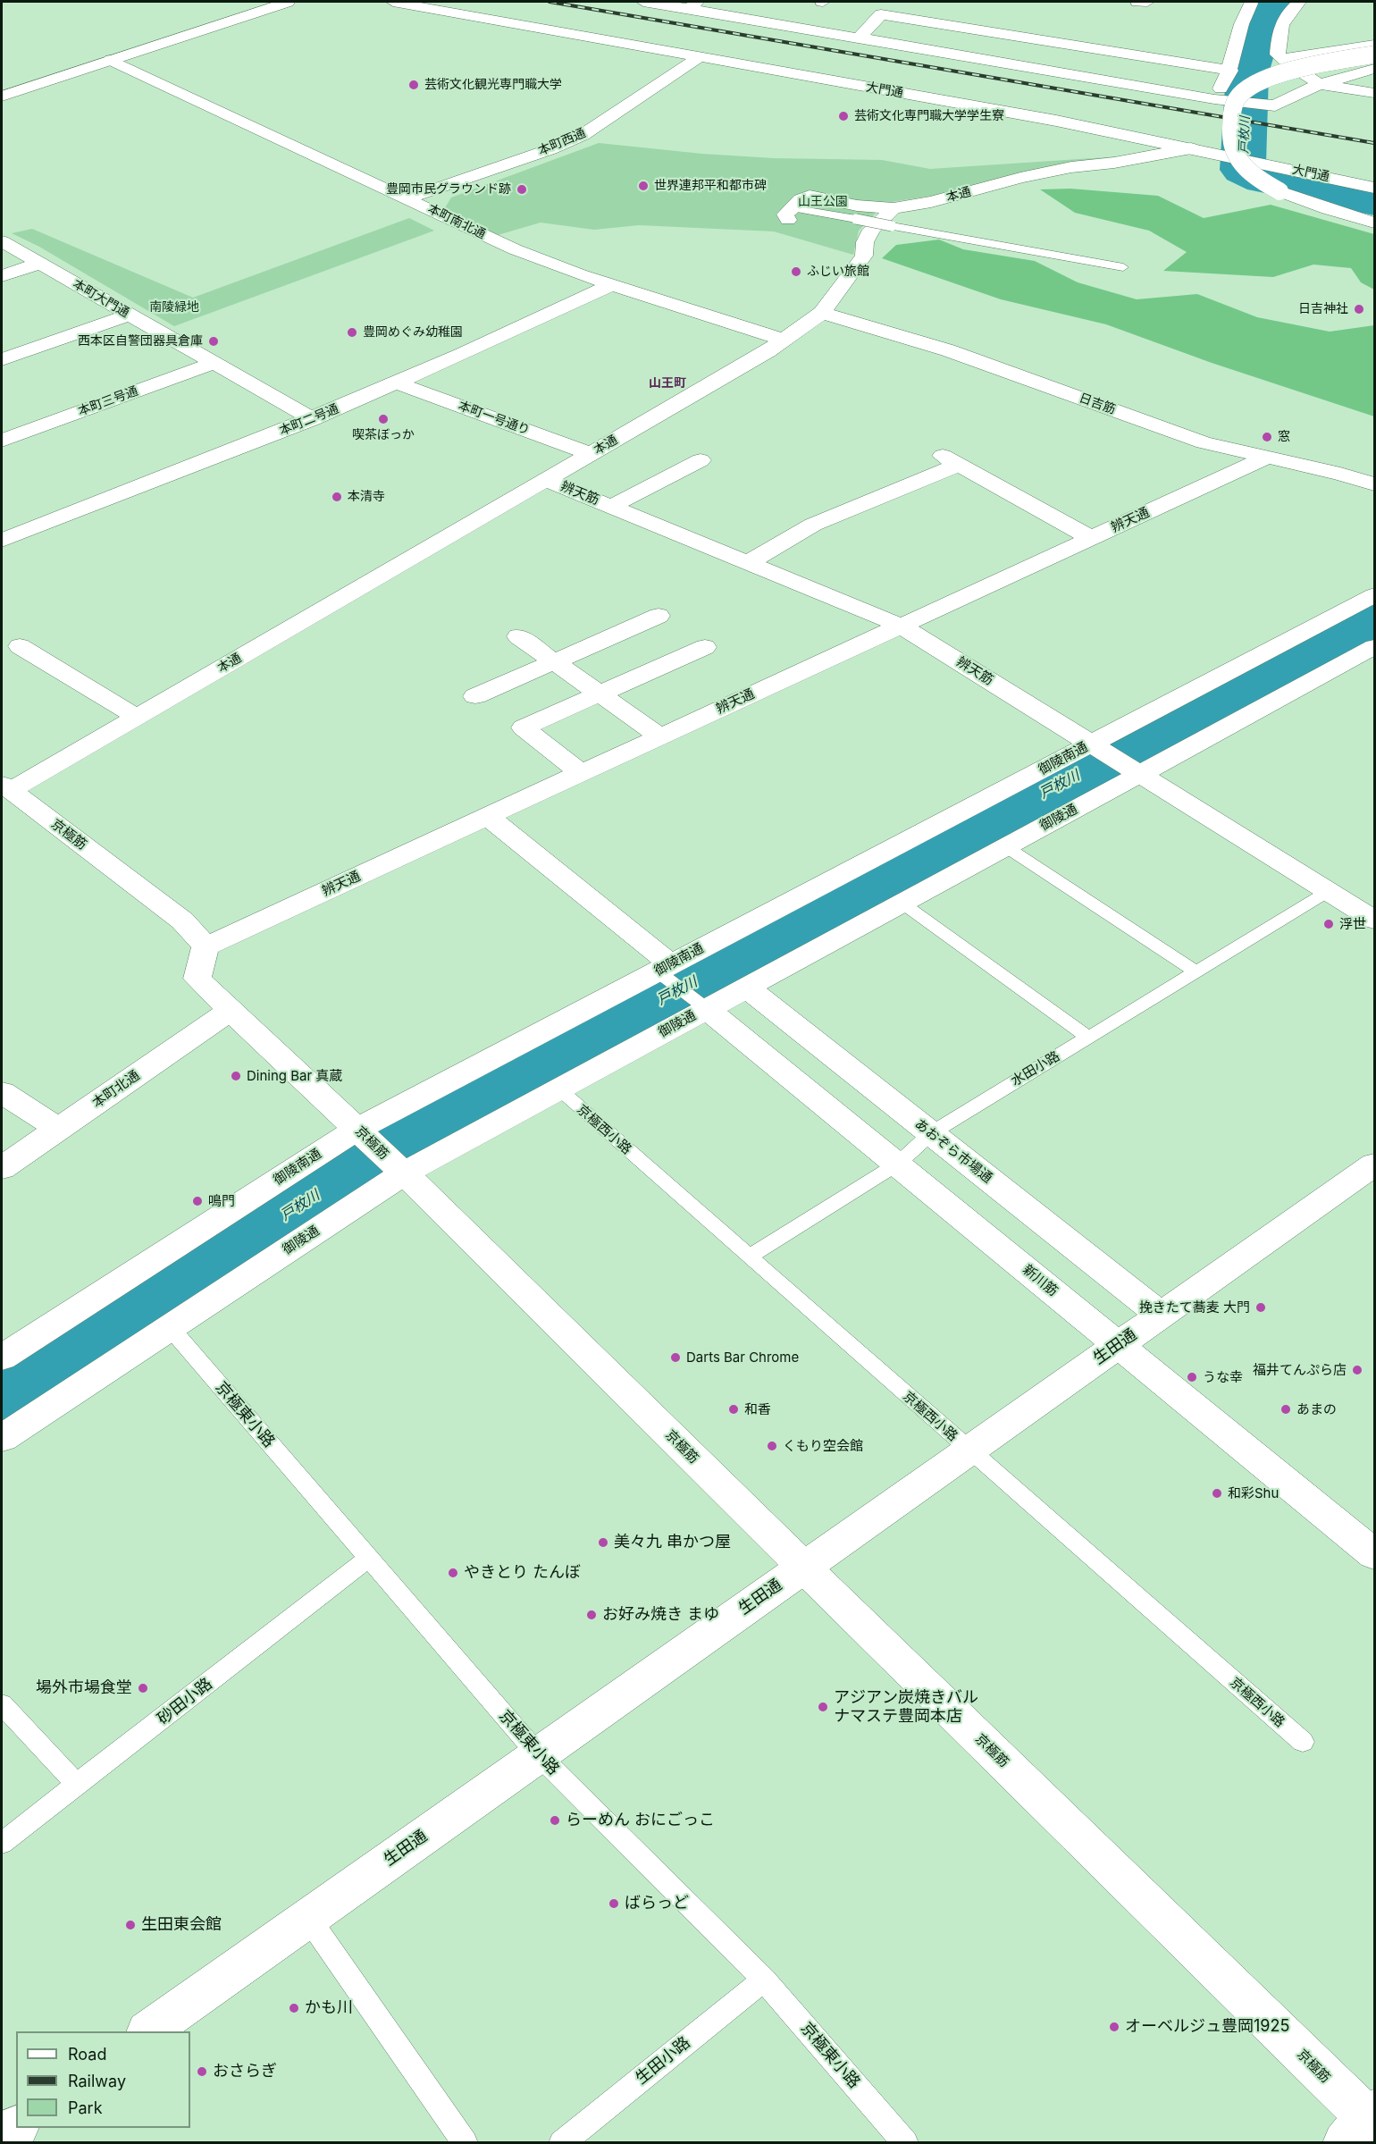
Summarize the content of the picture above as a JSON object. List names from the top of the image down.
{
  "streets": {
    "street": [
      "大門通",
      "本町西通",
      "本通",
      "本町南北通",
      "本町大門通",
      "本町三号通",
      "日吉筋",
      "本町一号通り",
      "本町二号通",
      "辨天筋",
      "辨天通",
      "御陵南通",
      "御陵通",
      "京極筋",
      "本町北通",
      "あおぞら市場通",
      "新川筋",
      "生田通"
    ],
    "lane": [
      "水田小路",
      "京極西小路",
      "京極東小路",
      "砂田小路",
      "生田小路"
    ]
  },
  "crossings": [
    ["大門通", "本町西通"],
    ["大門通", "本通"],
    ["本町西通", "本町南北通"],
    ["本通", "本町南北通"],
    ["本通", "日吉筋"],
    ["本通", "本町一号通り"],
    ["本通", "辨天筋"],
    ["本通", "京極筋"],
    ["本町南北通", "本町二号通"],
    ["本町大門通", "本町三号通"],
    ["本町大門通", "本町二号通"],
    ["日吉筋", "辨天通"],
    ["本町一号通り", "本町二号通"],
    ["辨天筋", "辨天通"],
    ["辨天筋", "御陵南通"],
    ["辨天筋", "御陵通"],
    ["辨天筋", "水田小路"],
    ["辨天通", "京極筋"],
    ["御陵南通", "京極筋"],
    ["御陵通", "京極筋"],
    ["御陵通", "京極西小路"],
    ["御陵通", "あおぞら市場通"],
    ["御陵通", "新川筋"],
    ["御陵通", "京極東小路"],
    ["京極筋", "本町北通"],
    ["京極筋", "生田通"],
    ["水田小路", "京極西小路"],
    ["水田小路", "あおぞら市場通"],
    ["水田小路", "新川筋"],
    ["京極西小路", "生田通"],
    ["あおぞら市場通", "生田通"],
    ["新川筋", "生田通"],
    ["生田通", "京極東小路"],
    ["京極東小路", "砂田小路"],
    ["京極東小路", "生田小路"]
  ],
  "districts": ["山王町"],
  "water": ["戸枚川"],
  "parks": ["山王公園", "南陵緑地"],
  "places": [
    "芸術文化観光専門職大学",
    "芸術文化専門職大学学生寮",
    "世界連邦平和都市碑",
    "豊岡市民グラウンド跡",
    "ふじい旅館",
    "日吉神社",
    "豊岡めぐみ幼稚園",
    "西本区自警団器具倉庫",
    "喫茶ぼっか",
    "窓",
    "本清寺",
    "浮世",
    "Dining Bar 真蔵",
    "鳴門",
    "挽きたて蕎麦 大門",
    "Darts Bar Chrome",
    "福井てんぷら店",
    "うな幸",
    "和香",
    "あまの",
    "くもり空会館",
    "和彩Shu",
    "美々九 串かつ屋",
    "やきとり たんぼ",
    "お好み焼き まゆ",
    "場外市場食堂",
    "アジアン炭焼きバル ナマステ豊岡本店",
    "らーめん おにごっこ",
    "ばらっど",
    "生田東会館",
    "かも川",
    "オーベルジュ豊岡1925",
    "おさらぎ"
  ],
  "legend": ["Road", "Railway", "Park"]
}
